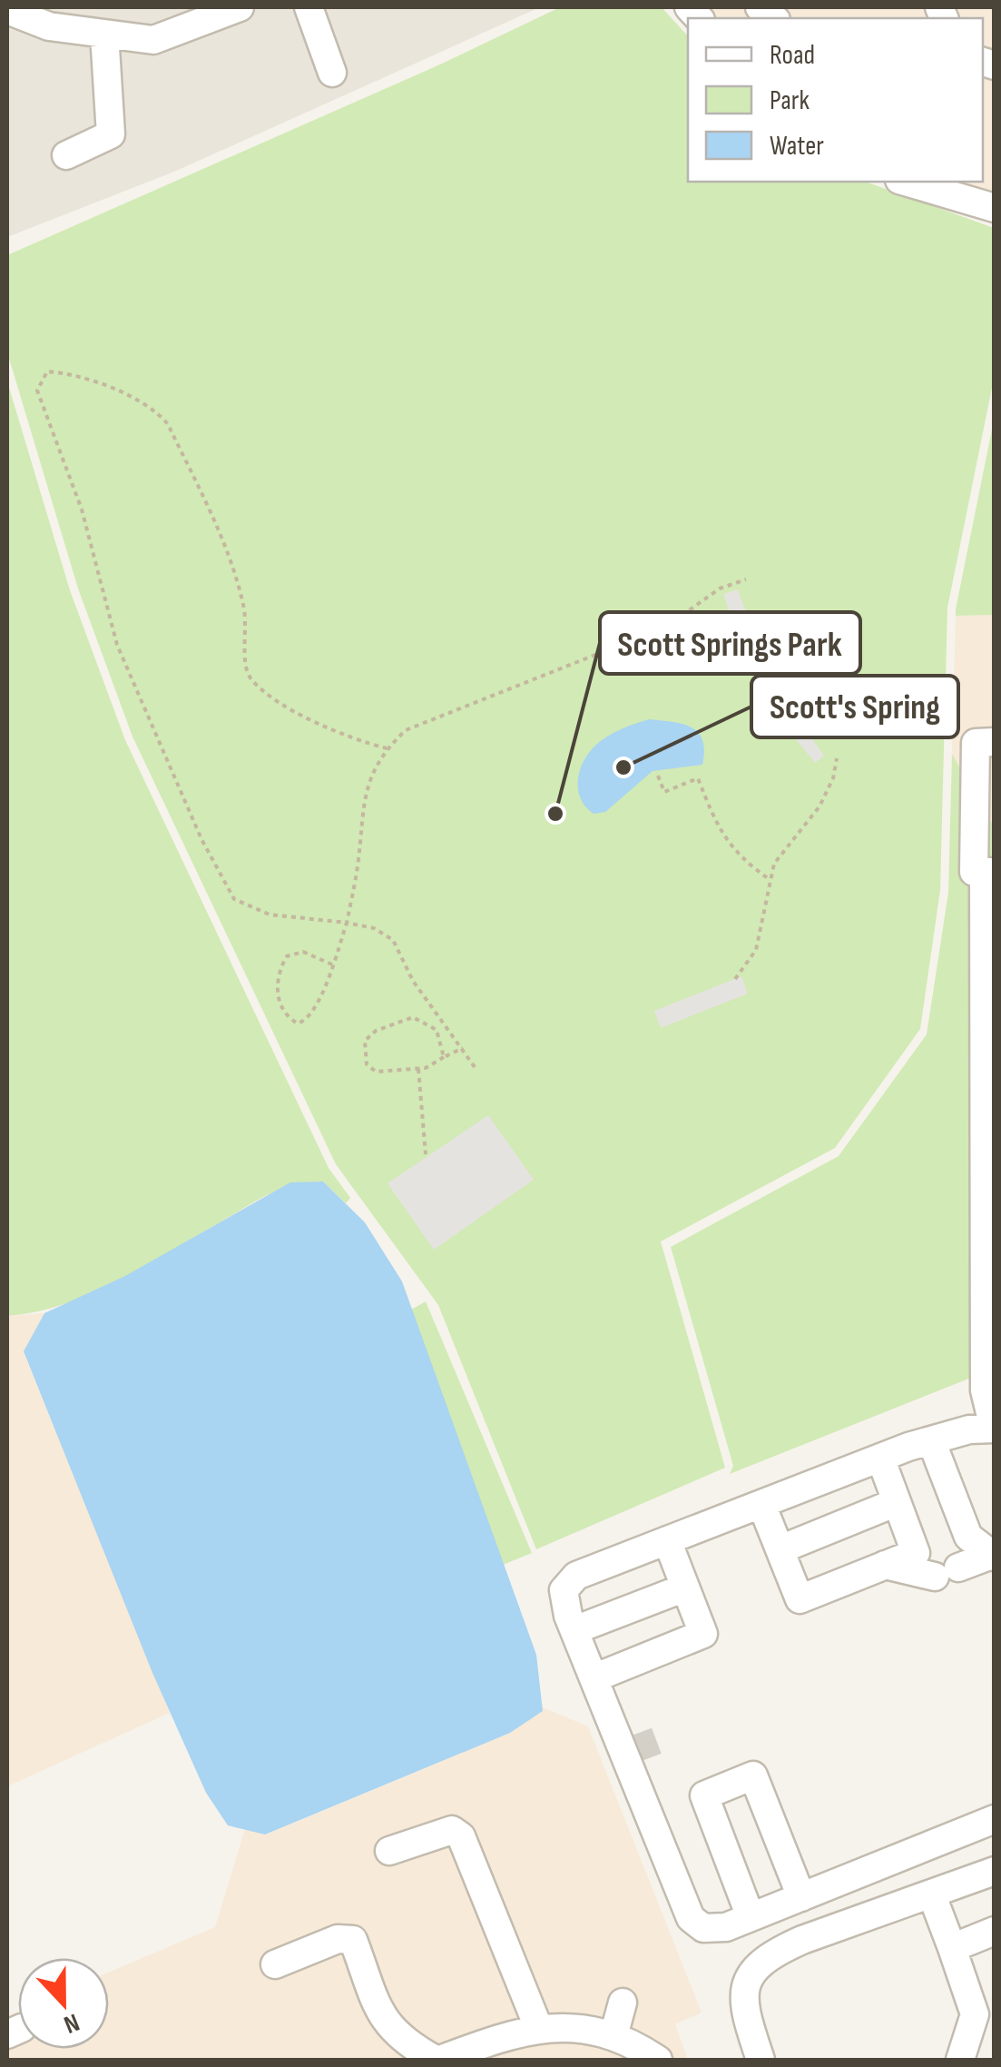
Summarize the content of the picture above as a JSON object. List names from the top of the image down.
{
  "places": ["Scott's Spring", "Scott Springs Park"],
  "legend": ["Road", "Park", "Water"],
  "north": "bottom"
}
